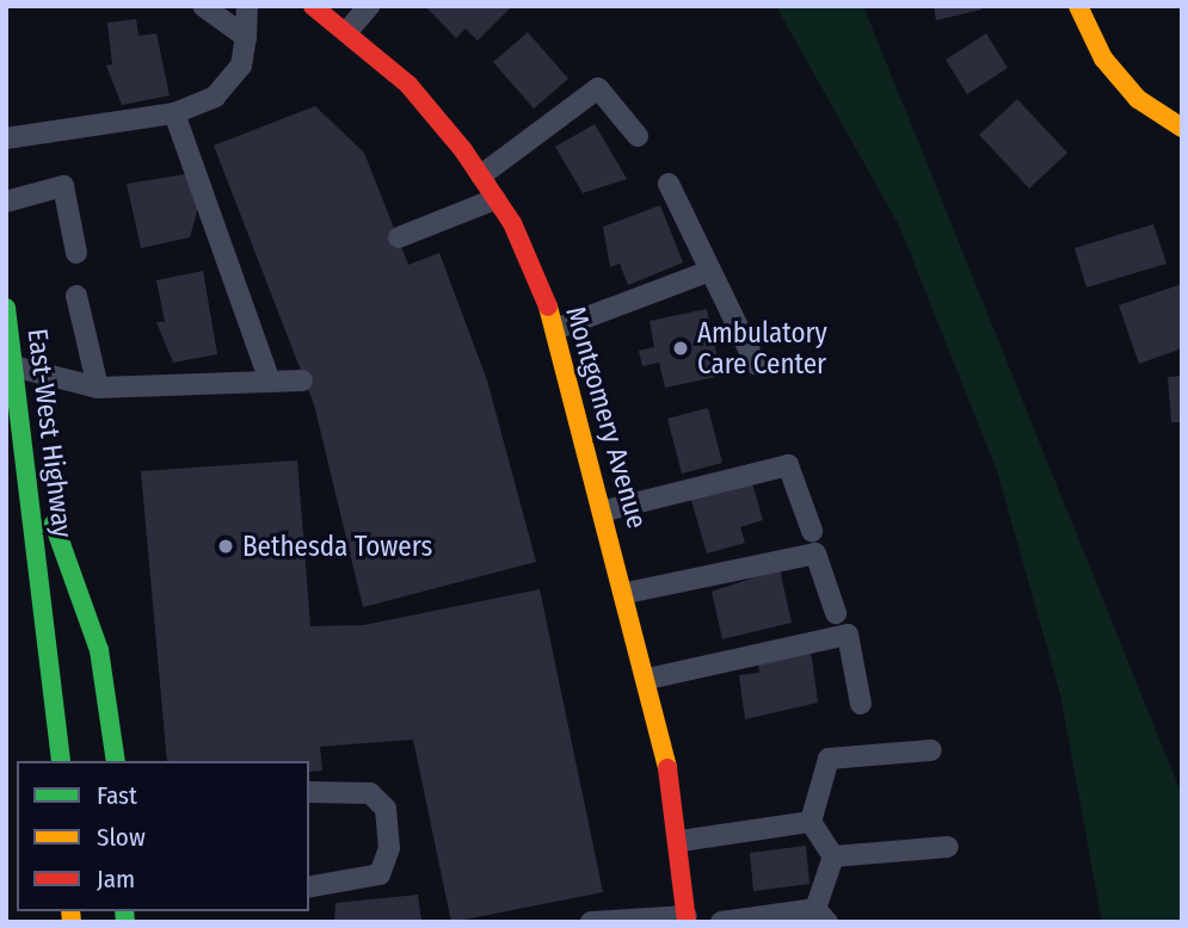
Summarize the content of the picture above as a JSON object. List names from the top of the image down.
{
  "streets": {
    "main road": ["Montgomery Avenue", "East-West Highway"]
  },
  "places": ["Ambulatory Care Center", "Bethesda Towers"],
  "legend": ["Fast", "Slow", "Jam"]
}
